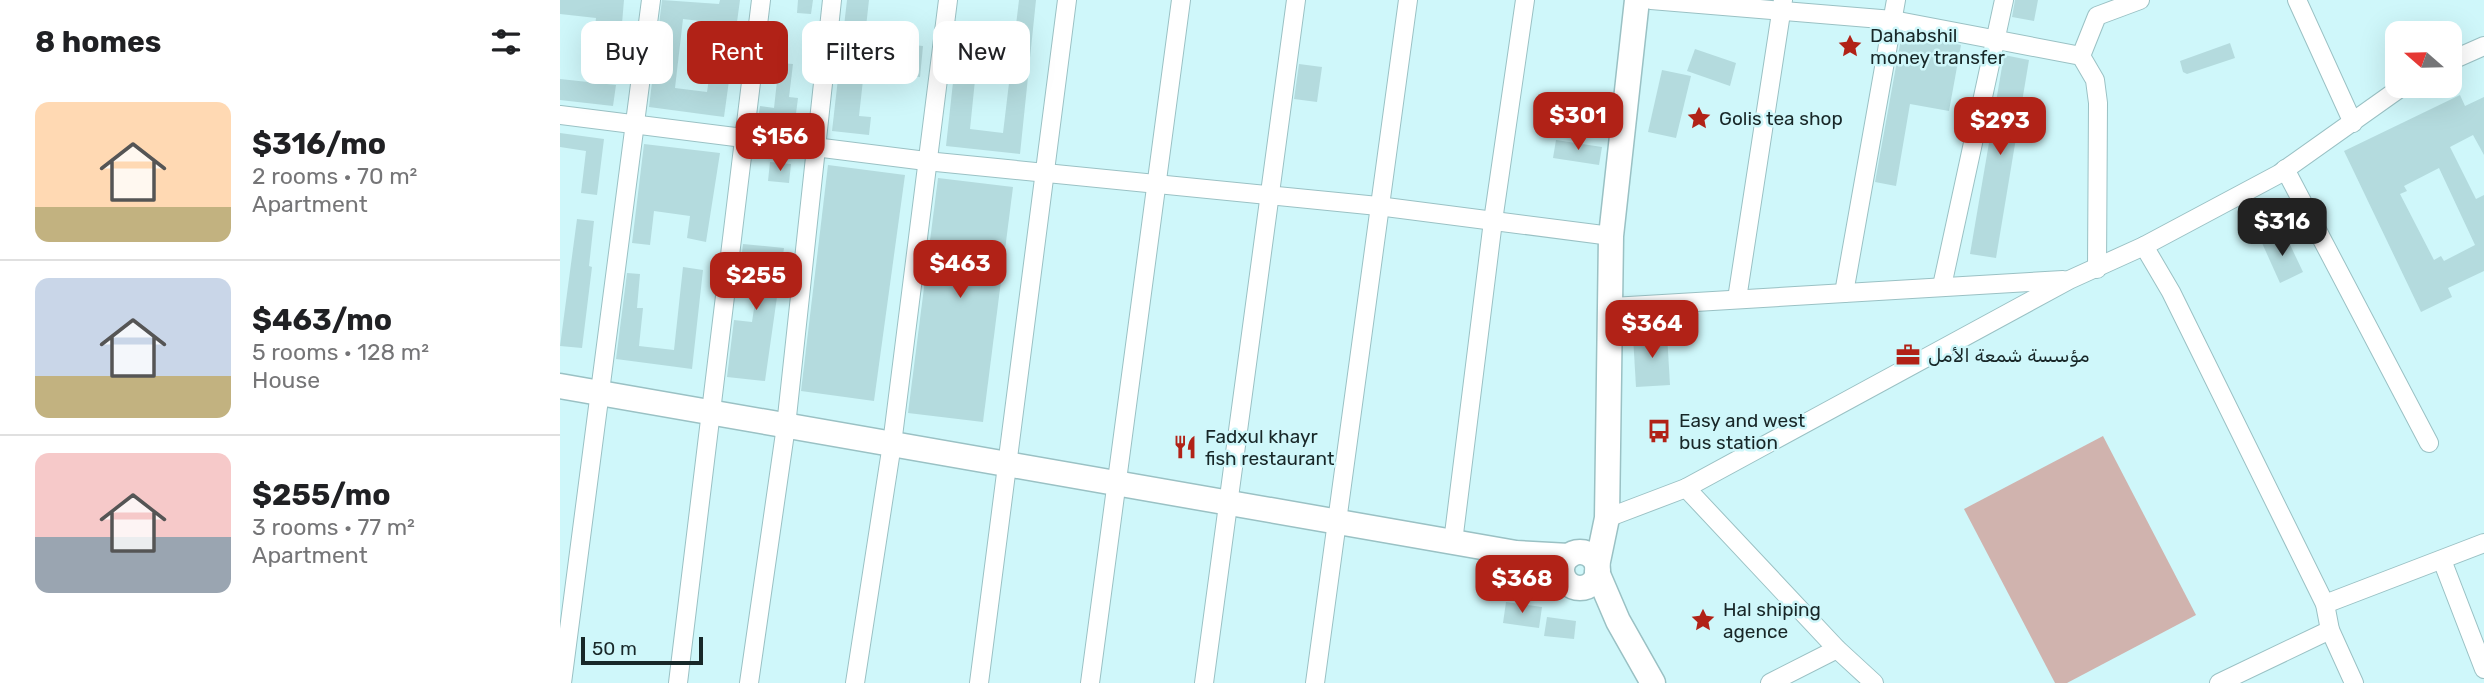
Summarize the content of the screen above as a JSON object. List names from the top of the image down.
{
  "places": {
    "place": ["Dahabshil money transfer", "Golis tea shop", "Hal shiping agence"],
    "office": ["مؤسسة شمعة الأمل"],
    "bus stop": ["Easy and west bus station"],
    "restaurant": ["Fadxul khayr fish restaurant"]
  },
  "scale_bar": "50 m",
  "north": "left",
  "page": {
    "heading": "8 homes",
    "chip": [
      "Buy",
      "Rent",
      "Filters",
      "New"
    ],
    "list": [
      {
        "name": "$316/mo",
        "note": "2 rooms · 70 m² · Apartment"
      },
      {
        "name": "$463/mo",
        "note": "5 rooms · 128 m² · House"
      },
      {
        "name": "$255/mo",
        "note": "3 rooms · 77 m² · Apartment"
      }
    ],
    "price": [
      "$301",
      "$293",
      "$156",
      "$316",
      "$463",
      "$255",
      "$364",
      "$368"
    ],
    "scale": "50 m"
  }
}
